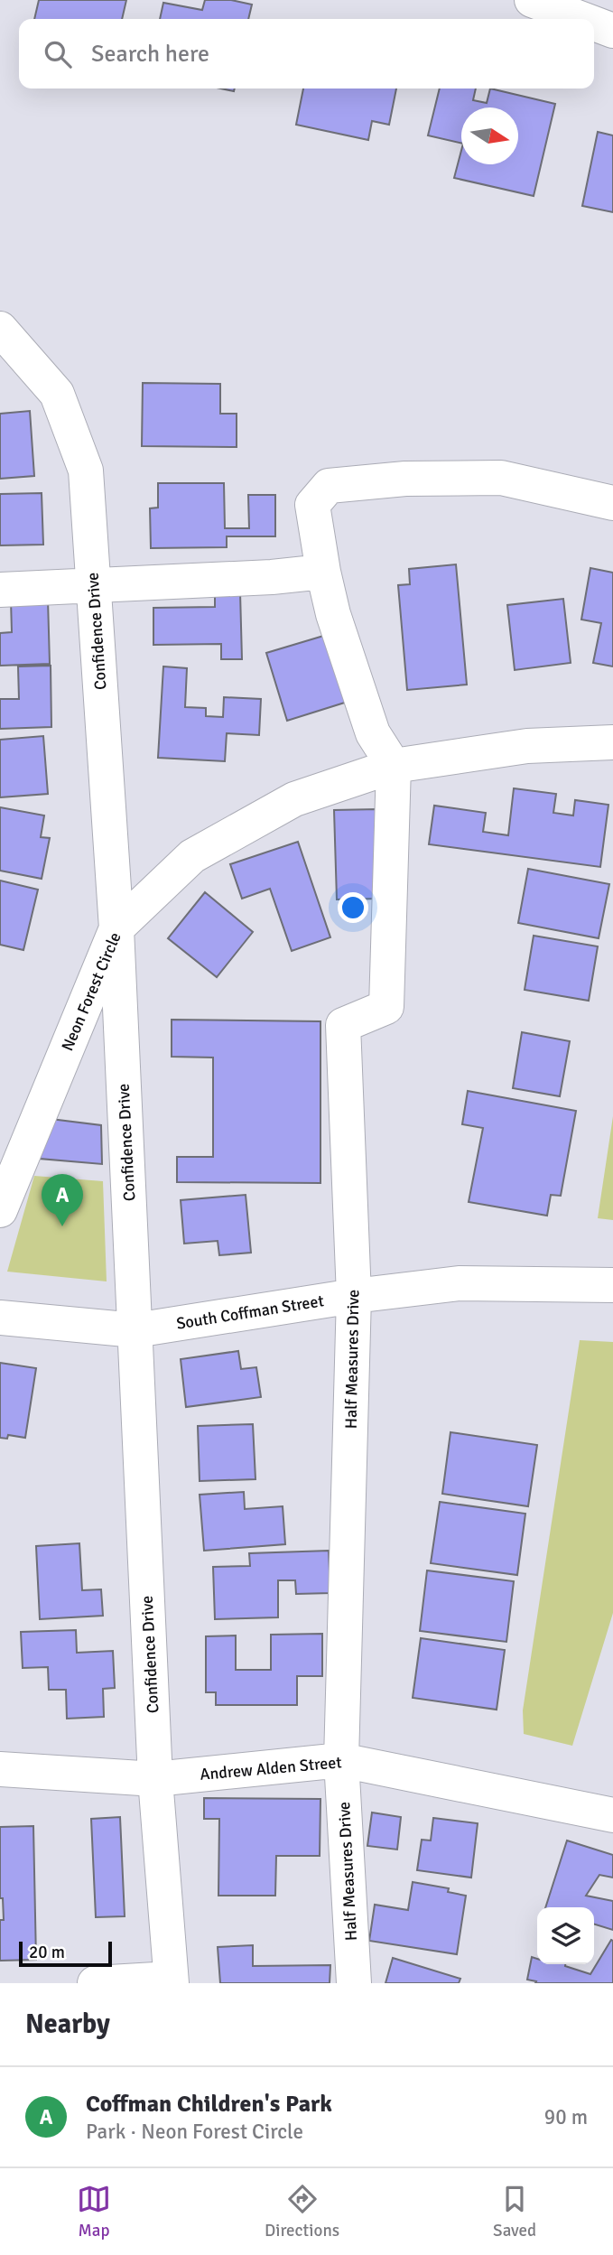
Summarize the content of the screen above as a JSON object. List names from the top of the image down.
{
  "streets": {
    "street": [
      "Confidence Drive",
      "Neon Forest Circle",
      "South Coffman Street",
      "Half Measures Drive",
      "Andrew Alden Street"
    ]
  },
  "crossings": [
    ["Confidence Drive", "Neon Forest Circle"],
    ["Confidence Drive", "South Coffman Street"],
    ["Confidence Drive", "Andrew Alden Street"],
    ["Neon Forest Circle", "Half Measures Drive"],
    ["South Coffman Street", "Half Measures Drive"],
    ["Half Measures Drive", "Andrew Alden Street"]
  ],
  "scale_bar": "20 m",
  "north": "right",
  "page": {
    "search": "Search here",
    "pins": "A",
    "scale": "20 m",
    "heading": "Nearby",
    "list": [
      {
        "mark": "A",
        "name": "Coffman Children's Park",
        "note": "Park · Neon Forest Circle",
        "value": "90 m"
      }
    ],
    "nav": ["Map", "Directions", "Saved"]
  }
}
